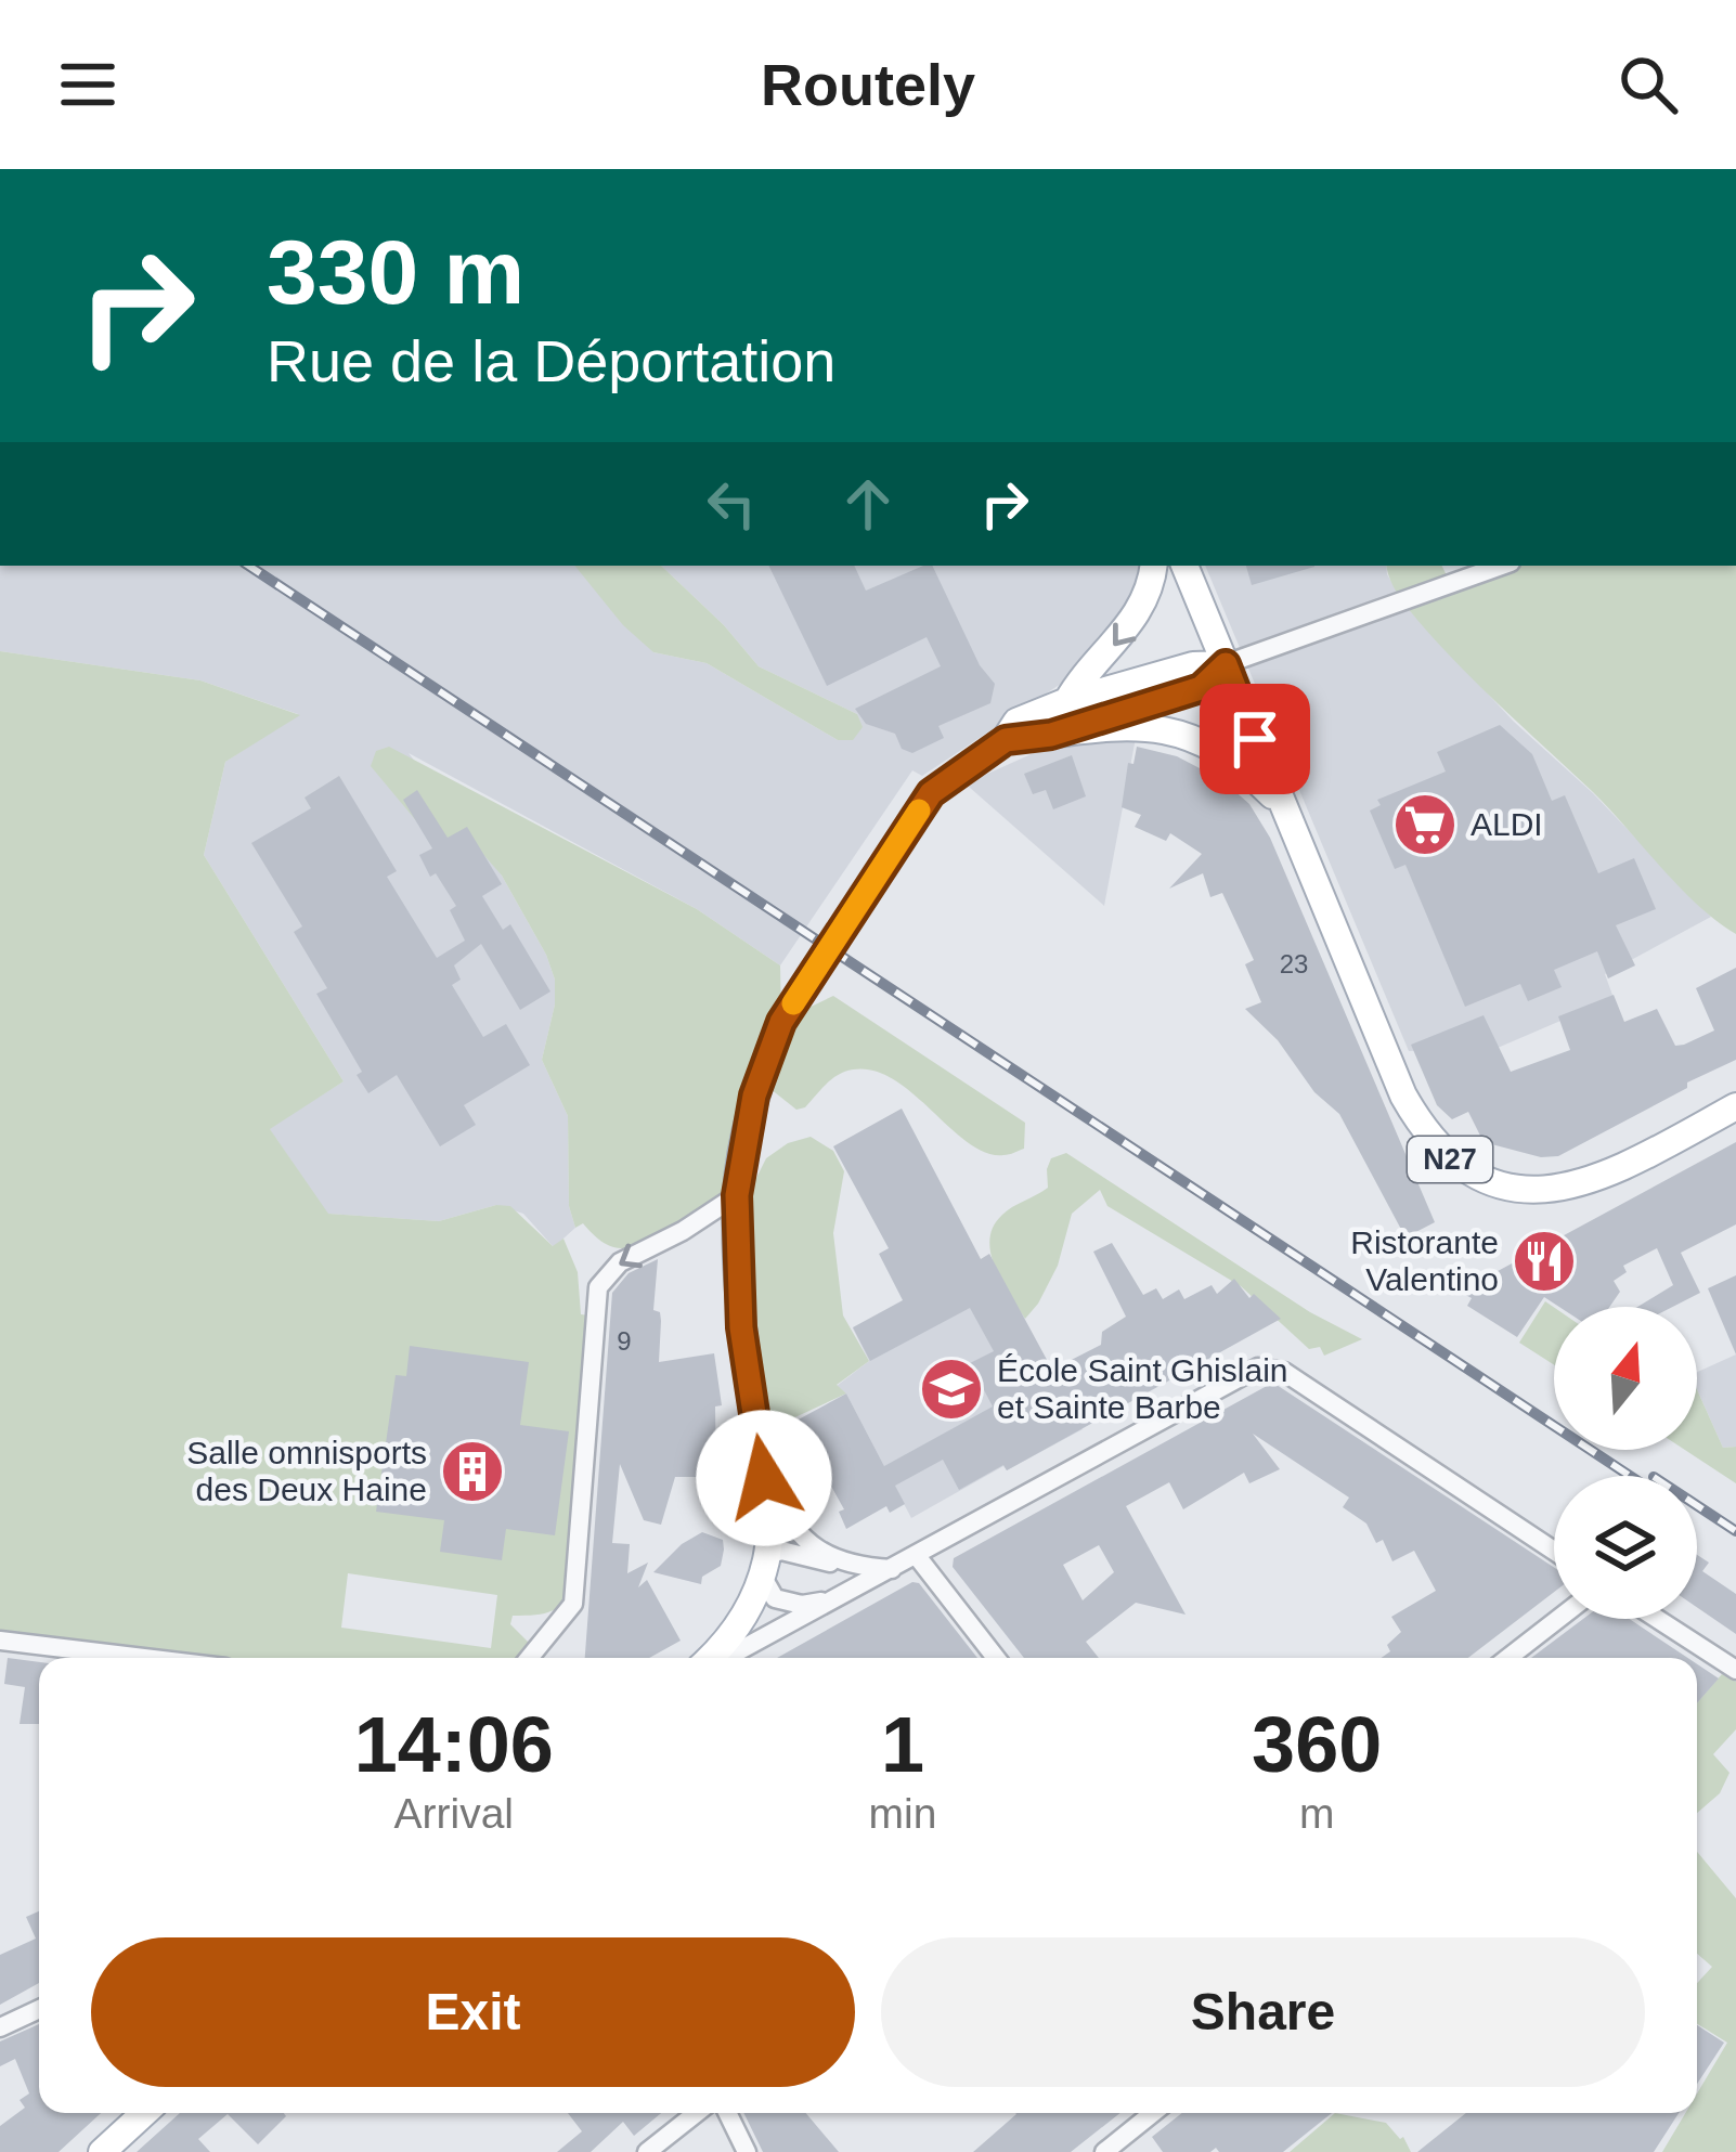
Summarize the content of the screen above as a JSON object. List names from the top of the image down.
{
  "streets": {
    "main road": ["N27"]
  },
  "places": {
    "supermarket": ["ALDI"],
    "restaurant": ["Ristorante Valentino"],
    "school or university": ["École Saint Ghislain et Sainte Barbe"],
    "building": ["Salle omnisports des Deux Haine"]
  },
  "house_numbers": ["23", "9"],
  "north": "top",
  "page": {
    "header": "Routely",
    "turn": ["330 m", "Rue de la Déportation"],
    "eta": [
      "14:06",
      "Arrival",
      "1",
      "min",
      "360",
      "m"
    ],
    "buttons": ["Exit", "Share"]
  }
}
